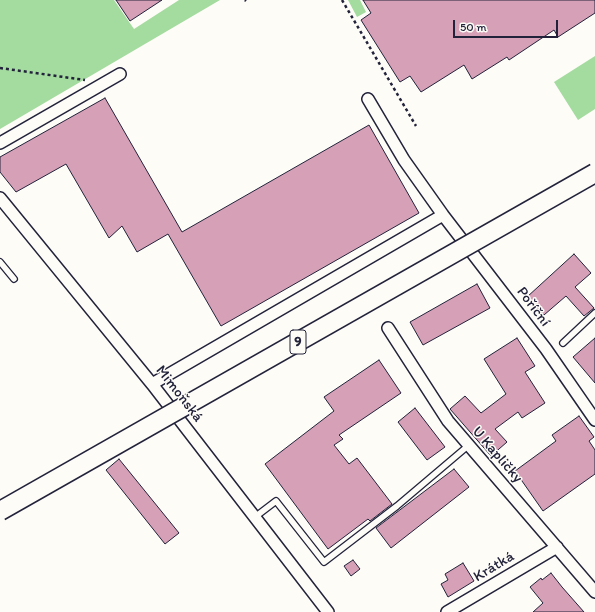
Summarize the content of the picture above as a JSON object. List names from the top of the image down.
{
  "streets": {
    "main road": ["9"],
    "street": [
      "Poříční",
      "Mimoňská",
      "U Kapličky",
      "Krátká"
    ]
  },
  "crossings": [
    ["U Kapličky", "Krátká"]
  ],
  "scale_bar": "50 m"
}
